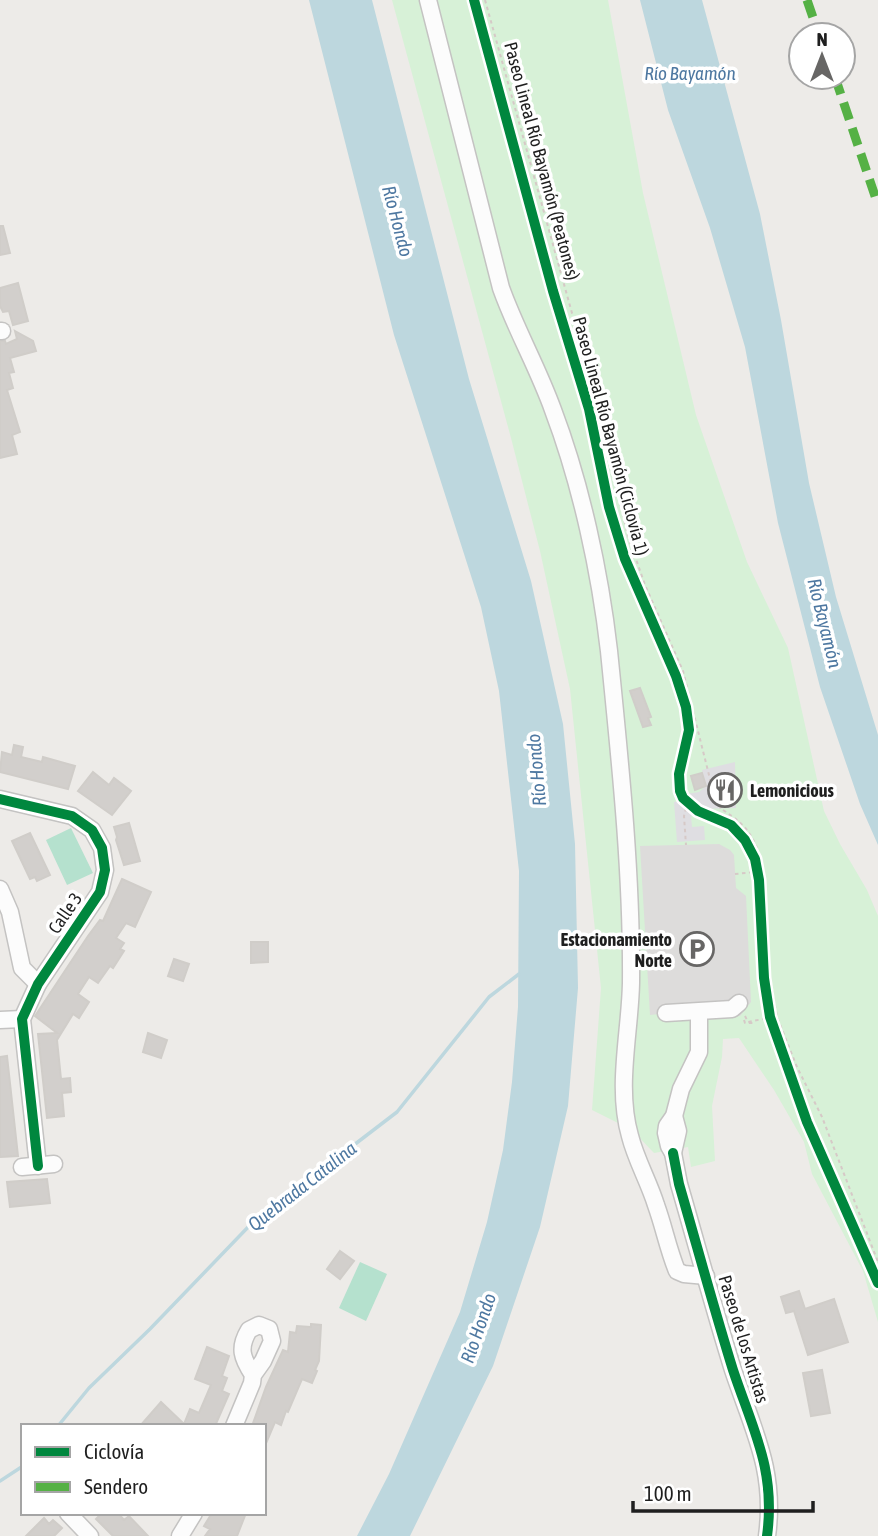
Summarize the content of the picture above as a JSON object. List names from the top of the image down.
{
  "streets": {
    "street": ["Calle 3", "Paseo de los Artistas"],
    "path": ["Paseo Lineal Río Bayamón (Ciclovía 1)"],
    "cycle path": ["Paseo Lineal Río Bayamón (Peatones)"]
  },
  "water": ["Río Bayamón", "Río Hondo", "Quebrada Catalina"],
  "places": {
    "restaurant": ["Lemonicious"],
    "parking": ["Estacionamiento Norte"]
  },
  "legend": ["Ciclovía", "Sendero"],
  "scale_bar": "100 m",
  "north": "top"
}
